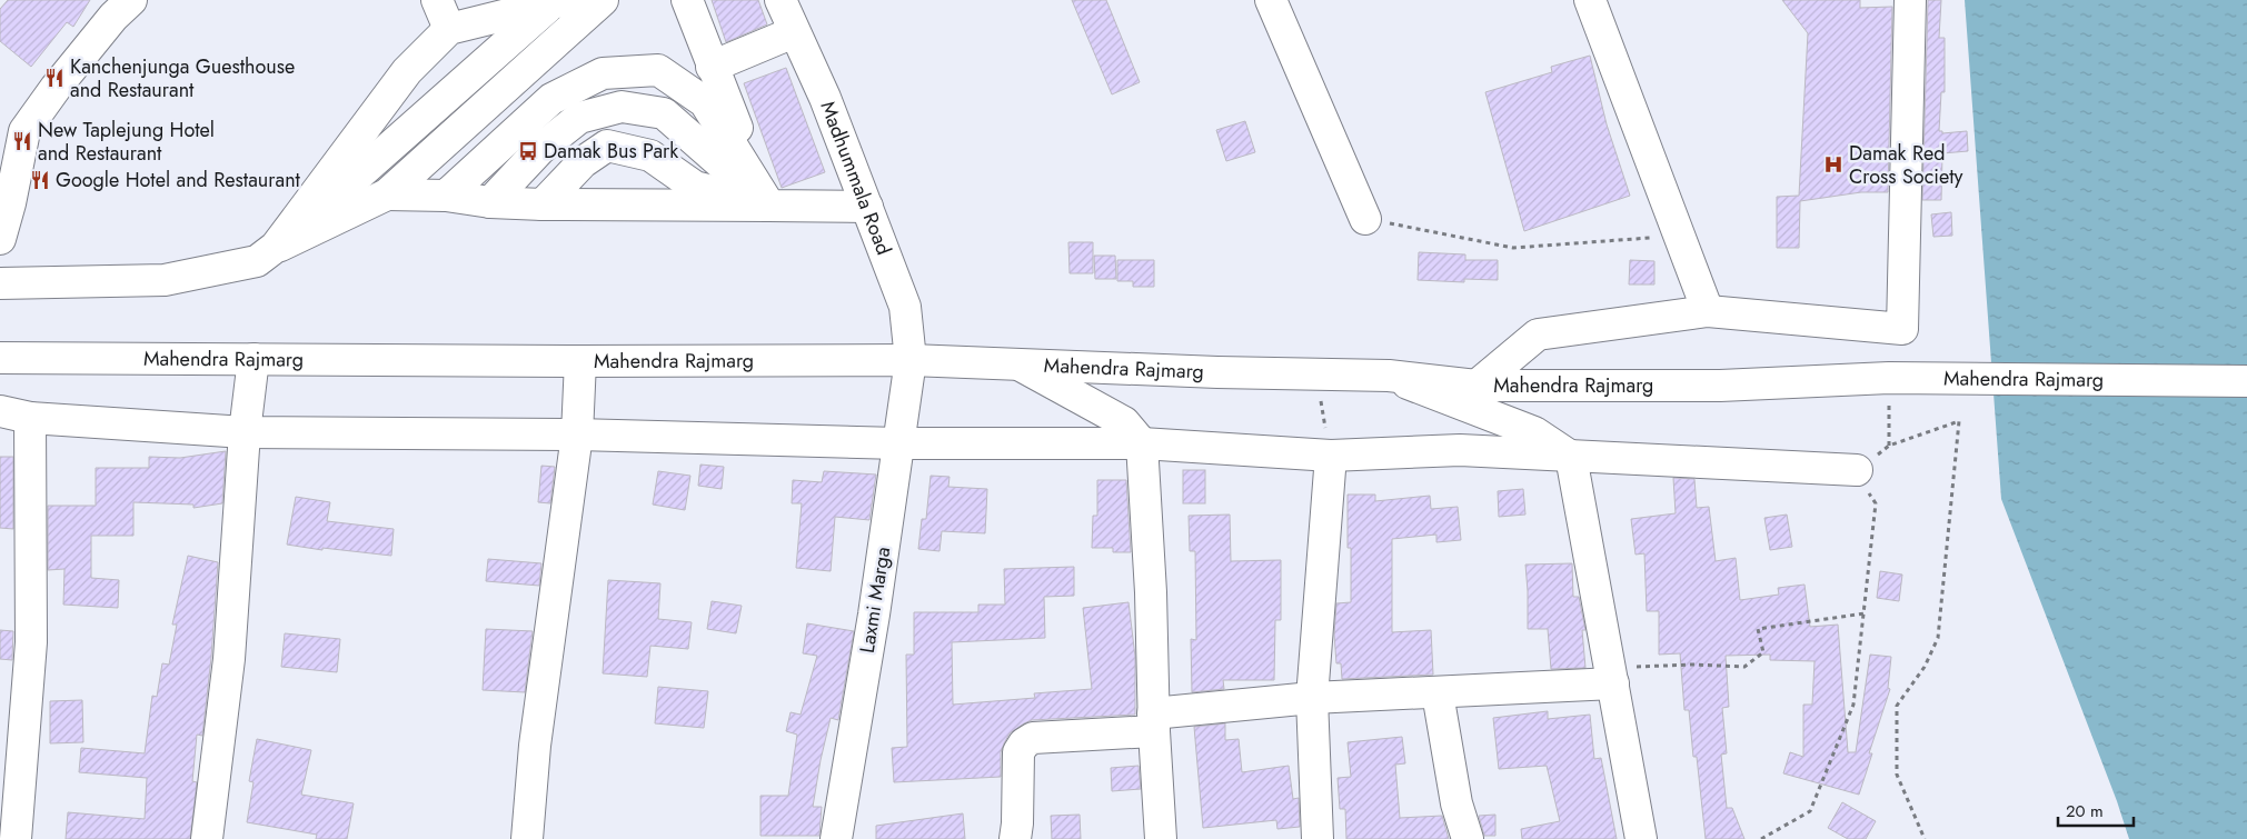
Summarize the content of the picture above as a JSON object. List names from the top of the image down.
{
  "streets": {
    "main road": ["Madhummala Road", "Mahendra Rajmarg", "Laxmi Marga"]
  },
  "crossings": [
    ["Madhummala Road", "Mahendra Rajmarg"],
    ["Madhummala Road", "Laxmi Marga"],
    ["Mahendra Rajmarg", "Laxmi Marga"]
  ],
  "places": {
    "restaurant": ["Kanchenjunga Guesthouse and Restaurant", "New Taplejung Hotel and Restaurant", "Google Hotel and Restaurant"],
    "bus stop": ["Damak Bus Park"],
    "hospital": ["Damak Red Cross Society"]
  },
  "scale_bar": "20 m"
}
